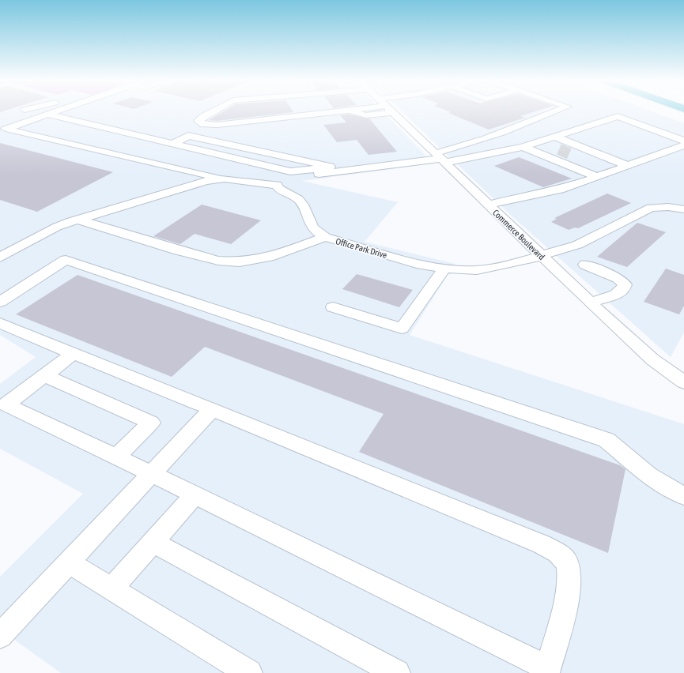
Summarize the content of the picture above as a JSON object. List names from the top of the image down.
{
  "streets": {
    "street": ["Commerce Boulevard", "Office Park Drive"]
  },
  "crossings": [
    ["Commerce Boulevard", "Office Park Drive"]
  ]
}
